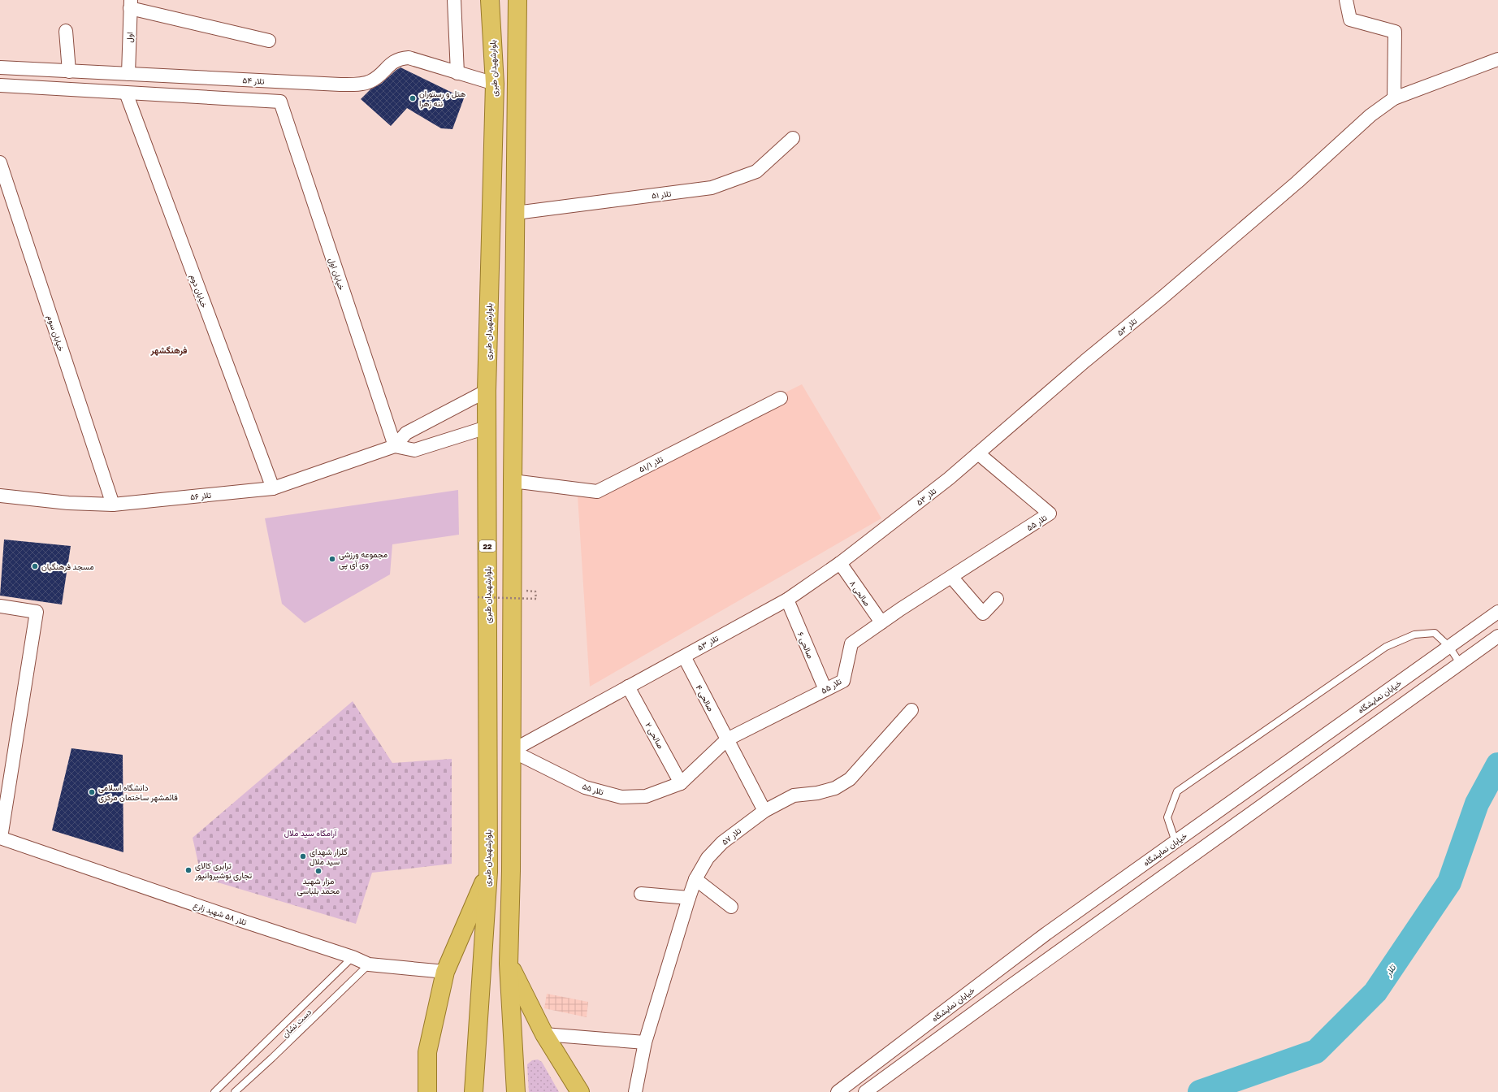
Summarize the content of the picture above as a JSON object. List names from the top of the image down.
{
  "streets": {
    "highway": ["بلوارشهیدان طبری", "22"],
    "street": [
      "اول",
      "تلار ۵۴",
      "تلار ۵۱",
      "خیابان اول",
      "خیابان دوم",
      "تلار ۵۳",
      "خیابان سوم",
      "تلار ۵۱/۱",
      "تلار ۵۶",
      "تلار ۵۵",
      "صالحی ۸",
      "صالحی ۶",
      "خیابان نمایشگاه",
      "صالحی ۴",
      "صالحی ۲",
      "تلار ۵۷",
      "تلار ۵۸ شهید زارع"
    ],
    "lane": ["دست نشان"]
  },
  "crossings": [
    ["اول", "تلار ۵۴"],
    ["بلوارشهیدان طبری", "تلار ۵۴"],
    ["خیابان اول", "خیابان دوم"],
    ["خیابان اول", "تلار ۵۶"],
    ["خیابان دوم", "تلار ۵۶"],
    ["تلار ۵۳", "تلار ۵۵"],
    ["تلار ۵۳", "صالحی ۸"],
    ["تلار ۵۳", "صالحی ۶"],
    ["تلار ۵۳", "صالحی ۴"],
    ["تلار ۵۳", "صالحی ۲"],
    ["خیابان سوم", "تلار ۵۶"],
    ["تلار ۵۵", "صالحی ۸"],
    ["تلار ۵۵", "صالحی ۶"],
    ["تلار ۵۵", "صالحی ۴"],
    ["تلار ۵۵", "صالحی ۲"],
    ["صالحی ۴", "تلار ۵۷"],
    ["تلار ۵۸ شهید زارع", "دست نشان"]
  ],
  "districts": ["فرهنگشهر"],
  "water": ["تلار"],
  "parks": ["آرامگاه سید ملال"],
  "places": [
    "هتل و رستوران ننه زهرا",
    "مجموعه ورزشی وی آی پی",
    "مسجد فرهنگیان",
    "دانشگاه اسلامی قائمشهر ساختمان مرکزی",
    "گلزار شهدای سید ملال",
    "ترابری کالای تجاری نوشیروانپور",
    "مزار شهید محمد بلباسی"
  ]
}
